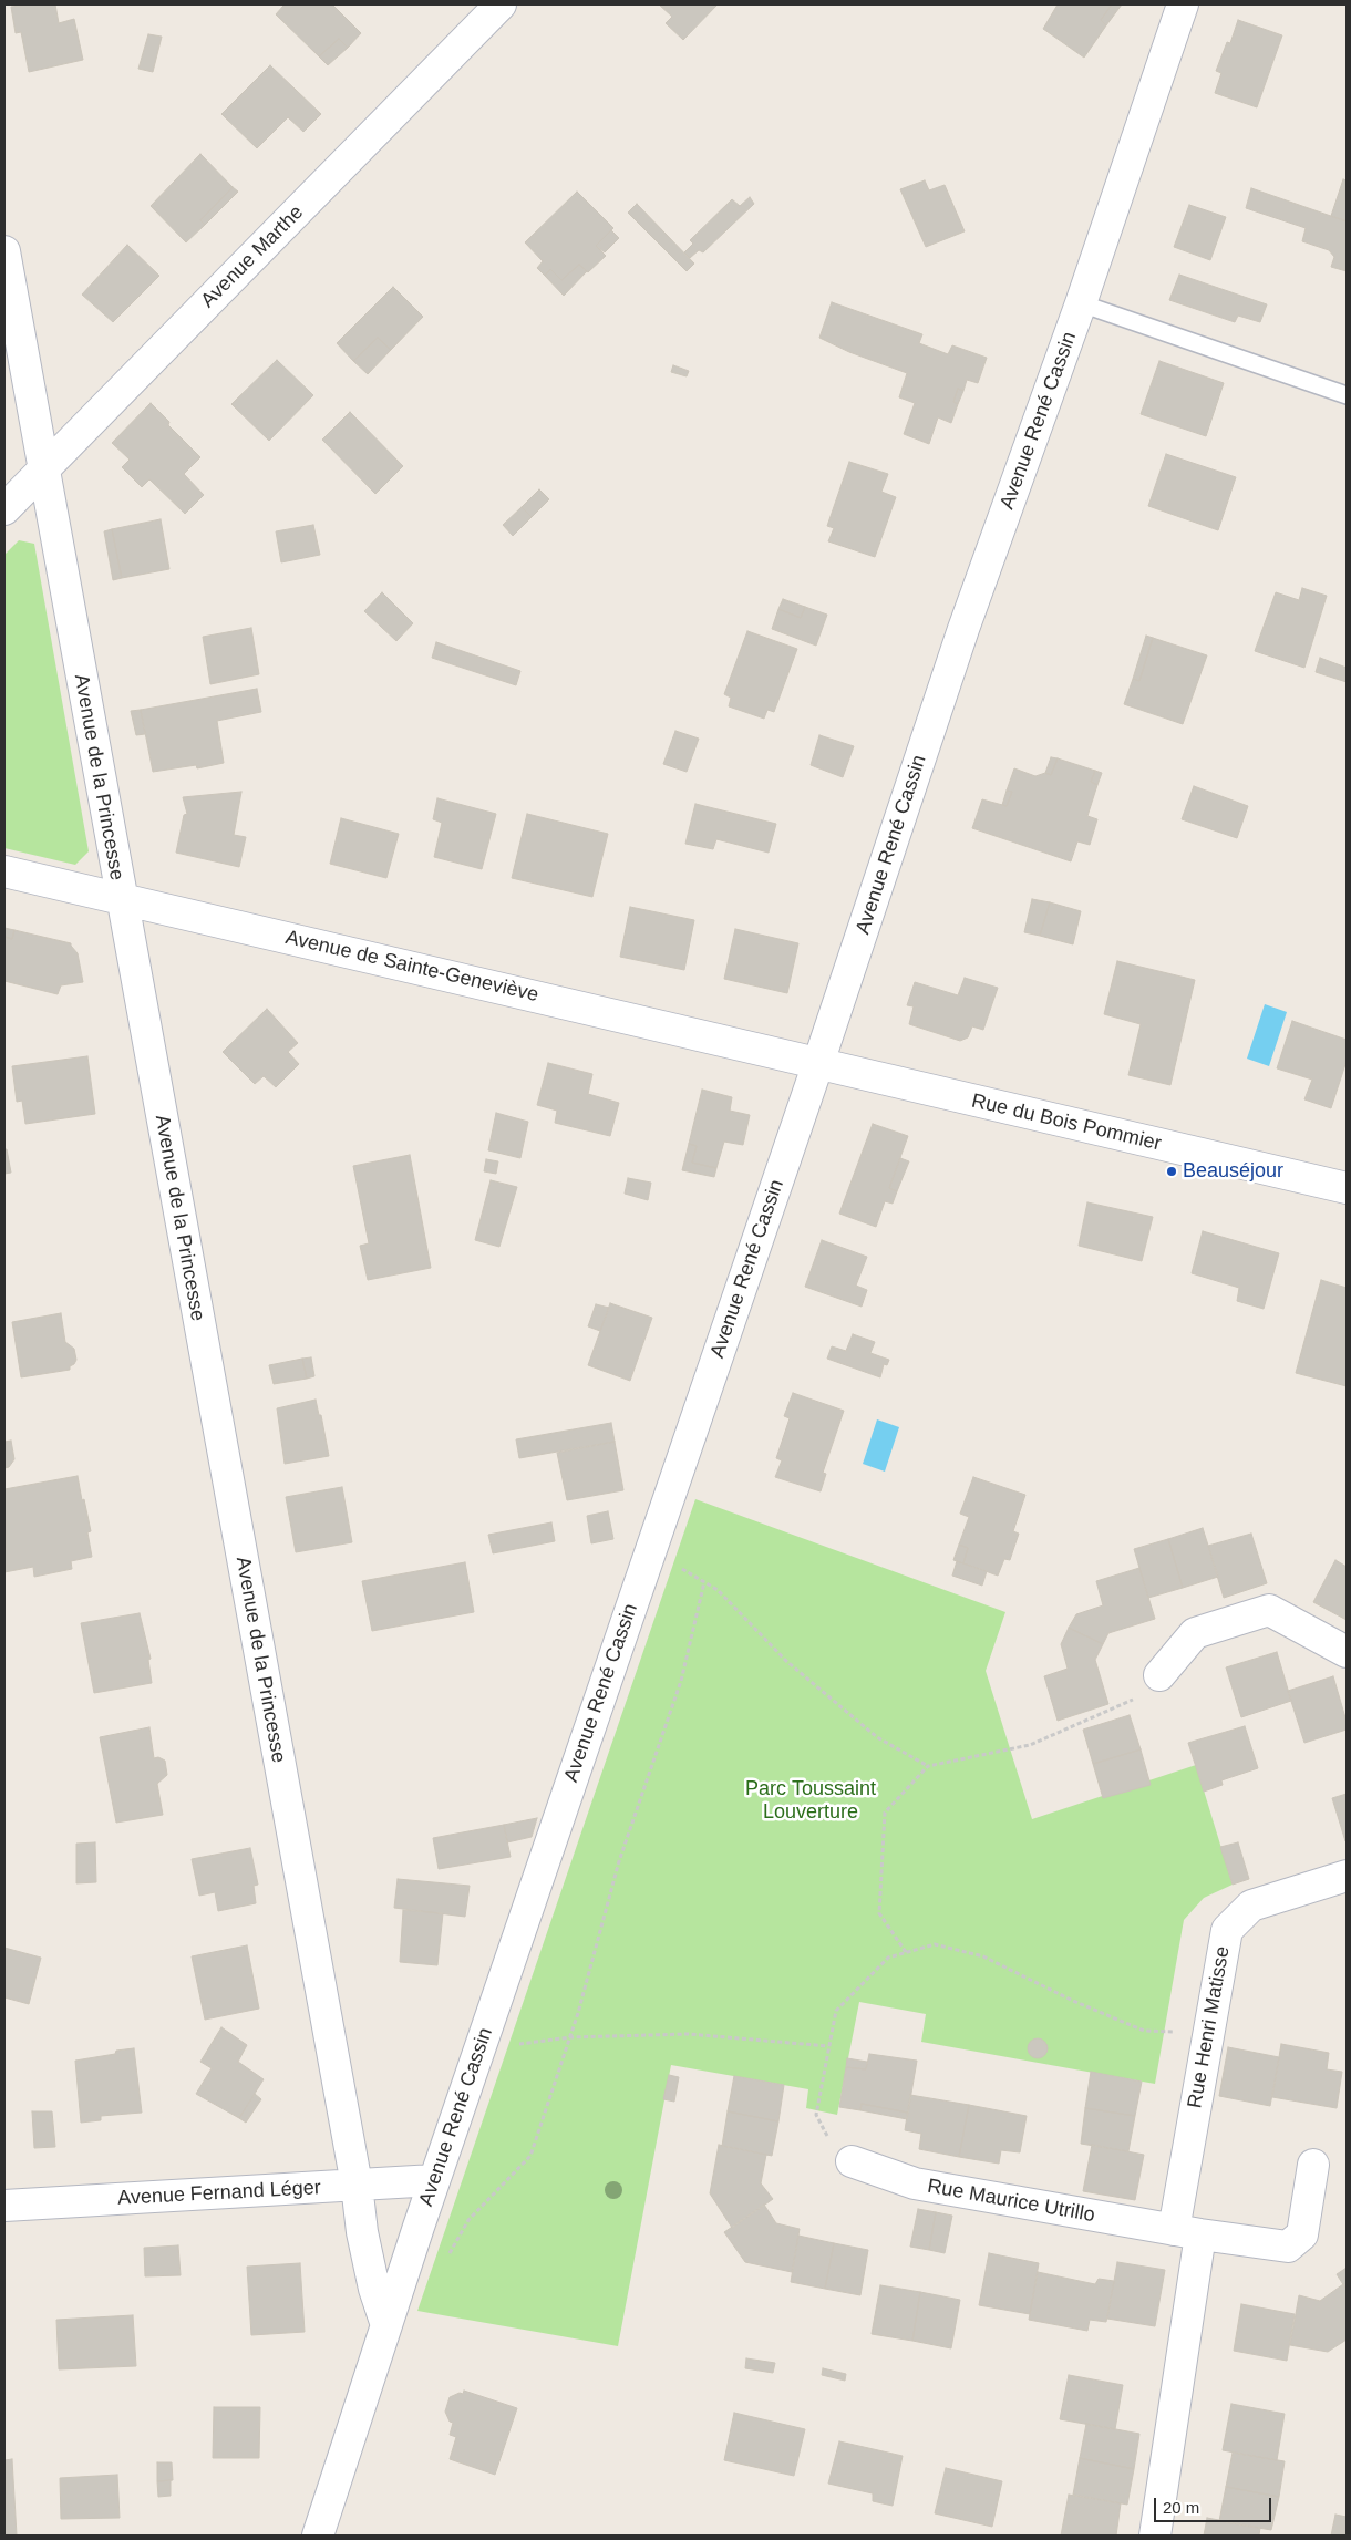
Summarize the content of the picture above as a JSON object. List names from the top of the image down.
{
  "streets": {
    "street": [
      "Avenue Marthe",
      "Avenue René Cassin",
      "Avenue de la Princesse",
      "Avenue de Sainte-Geneviève",
      "Rue du Bois Pommier",
      "Rue Henri Matisse",
      "Avenue Fernand Léger",
      "Rue Maurice Utrillo"
    ]
  },
  "crossings": [
    ["Avenue Marthe", "Avenue de la Princesse"],
    ["Avenue René Cassin", "Avenue de la Princesse"],
    ["Avenue René Cassin", "Avenue de Sainte-Geneviève"],
    ["Avenue René Cassin", "Rue du Bois Pommier"],
    ["Avenue René Cassin", "Avenue Fernand Léger"],
    ["Avenue de la Princesse", "Avenue de Sainte-Geneviève"],
    ["Avenue de la Princesse", "Avenue Fernand Léger"],
    ["Avenue de Sainte-Geneviève", "Rue du Bois Pommier"],
    ["Rue Henri Matisse", "Rue Maurice Utrillo"]
  ],
  "parks": ["Parc Toussaint Louverture"],
  "places": ["Beauséjour"],
  "scale_bar": "20 m"
}
